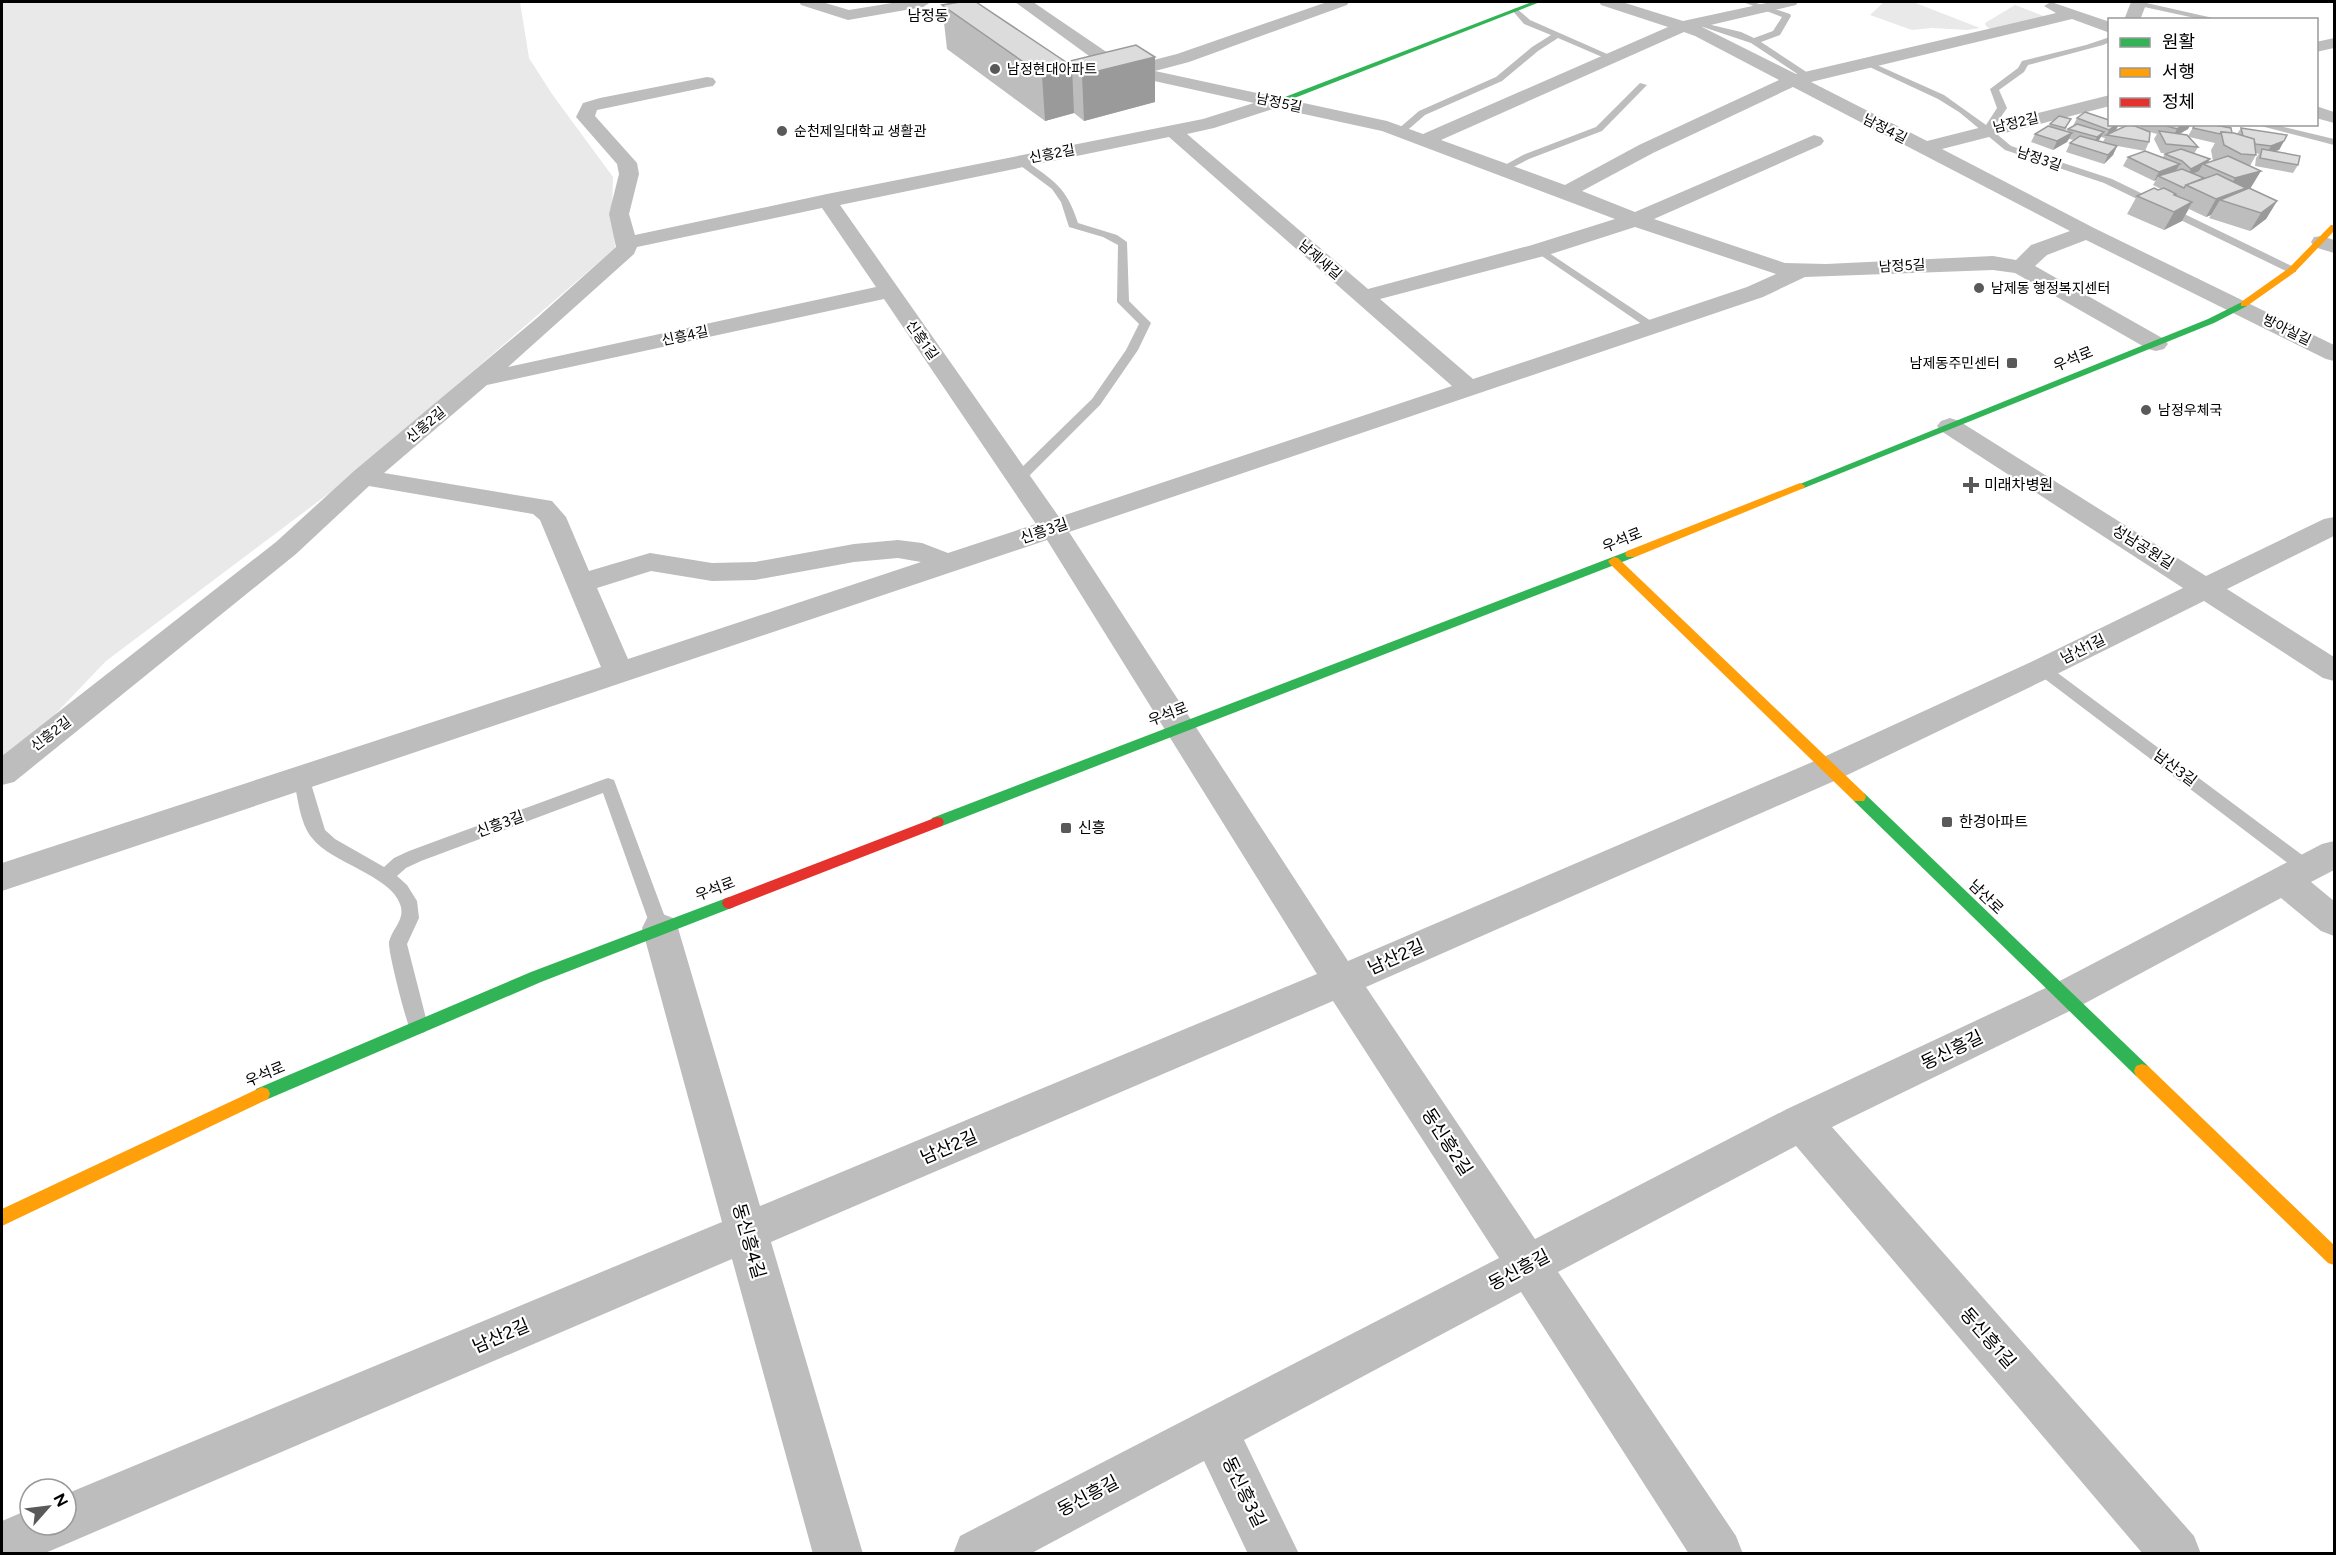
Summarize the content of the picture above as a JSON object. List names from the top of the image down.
{
  "streets": {
    "main road": ["우석로", "남산로"],
    "street": [
      "남정5길",
      "남정2길",
      "남정4길",
      "신흥2길",
      "남제새길",
      "방아실길",
      "신흥4길",
      "신흥1길",
      "신흥3길",
      "성남공원길",
      "남산1길",
      "남산2길",
      "동신흥길",
      "동신흥2길",
      "동신흥4길",
      "동신흥1길",
      "동신흥3길"
    ],
    "lane": ["남정3길", "남산3길"]
  },
  "crossings": [
    ["남정5길", "신흥2길"],
    ["남정5길", "우석로"],
    ["남정2길", "남정3길"],
    ["남정4길", "방아실길"],
    ["남정4길", "우석로"],
    ["신흥2길", "남제새길"],
    ["신흥2길", "신흥4길"],
    ["신흥2길", "신흥1길"],
    ["남정3길", "우석로"],
    ["남제새길", "신흥3길"],
    ["방아실길", "우석로"],
    ["신흥4길", "신흥1길"],
    ["신흥1길", "우석로"],
    ["신흥1길", "신흥3길"],
    ["신흥1길", "동신흥2길"],
    ["우석로", "신흥3길"],
    ["우석로", "성남공원길"],
    ["우석로", "남산로"],
    ["우석로", "동신흥2길"],
    ["우석로", "동신흥4길"],
    ["신흥3길", "동신흥4길"],
    ["성남공원길", "남산1길"],
    ["남산1길", "남산3길"],
    ["남산1길", "남산로"],
    ["남산1길", "남산2길"],
    ["남산로", "남산2길"],
    ["남산로", "동신흥길"],
    ["남산2길", "동신흥2길"],
    ["남산2길", "동신흥4길"],
    ["동신흥길", "동신흥2길"],
    ["동신흥길", "동신흥1길"],
    ["동신흥길", "동신흥3길"]
  ],
  "districts": ["남정동"],
  "places": {
    "other": [
      "남정현대아파트",
      "순천제일대학교 생활관",
      "남제동 행정복지센터",
      "남정우체국"
    ],
    "transit": ["남제동주민센터", "한경아파트", "신흥"],
    "health": ["미래차병원"]
  },
  "legend": ["원활", "서행", "정체"],
  "north": "top right"
}
